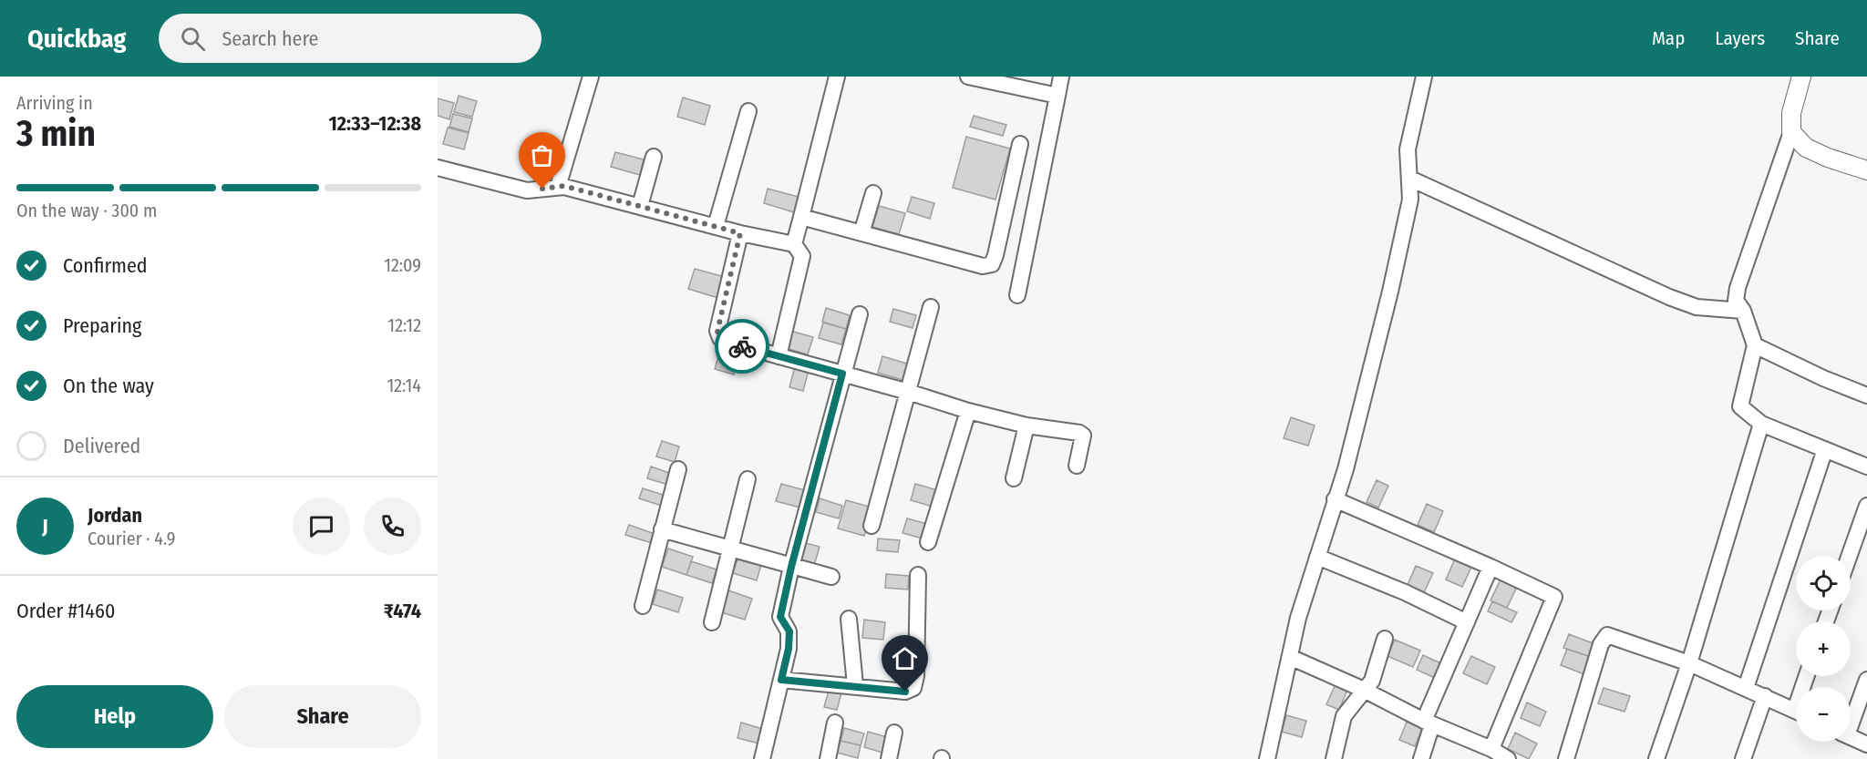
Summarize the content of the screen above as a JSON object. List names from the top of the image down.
{
  "page": {
    "header": "Quickbag",
    "search": "Search here",
    "nav": ["Map", "Layers", "Share"],
    "heading": ["3 min", "Arriving in", "12:33–12:38"],
    "panel": [
      "Jordan",
      "Courier · 4.9",
      "Order #1460",
      "₹474"
    ],
    "bar": "On the way · 300 m",
    "list": [
      ["Confirmed", "12:09"],
      ["Preparing", "12:12"],
      ["On the way", "12:14"],
      "Delivered"
    ],
    "round": "J",
    "map_buttons": ["+", "−"],
    "buttons": ["Help", "Share"]
  }
}
